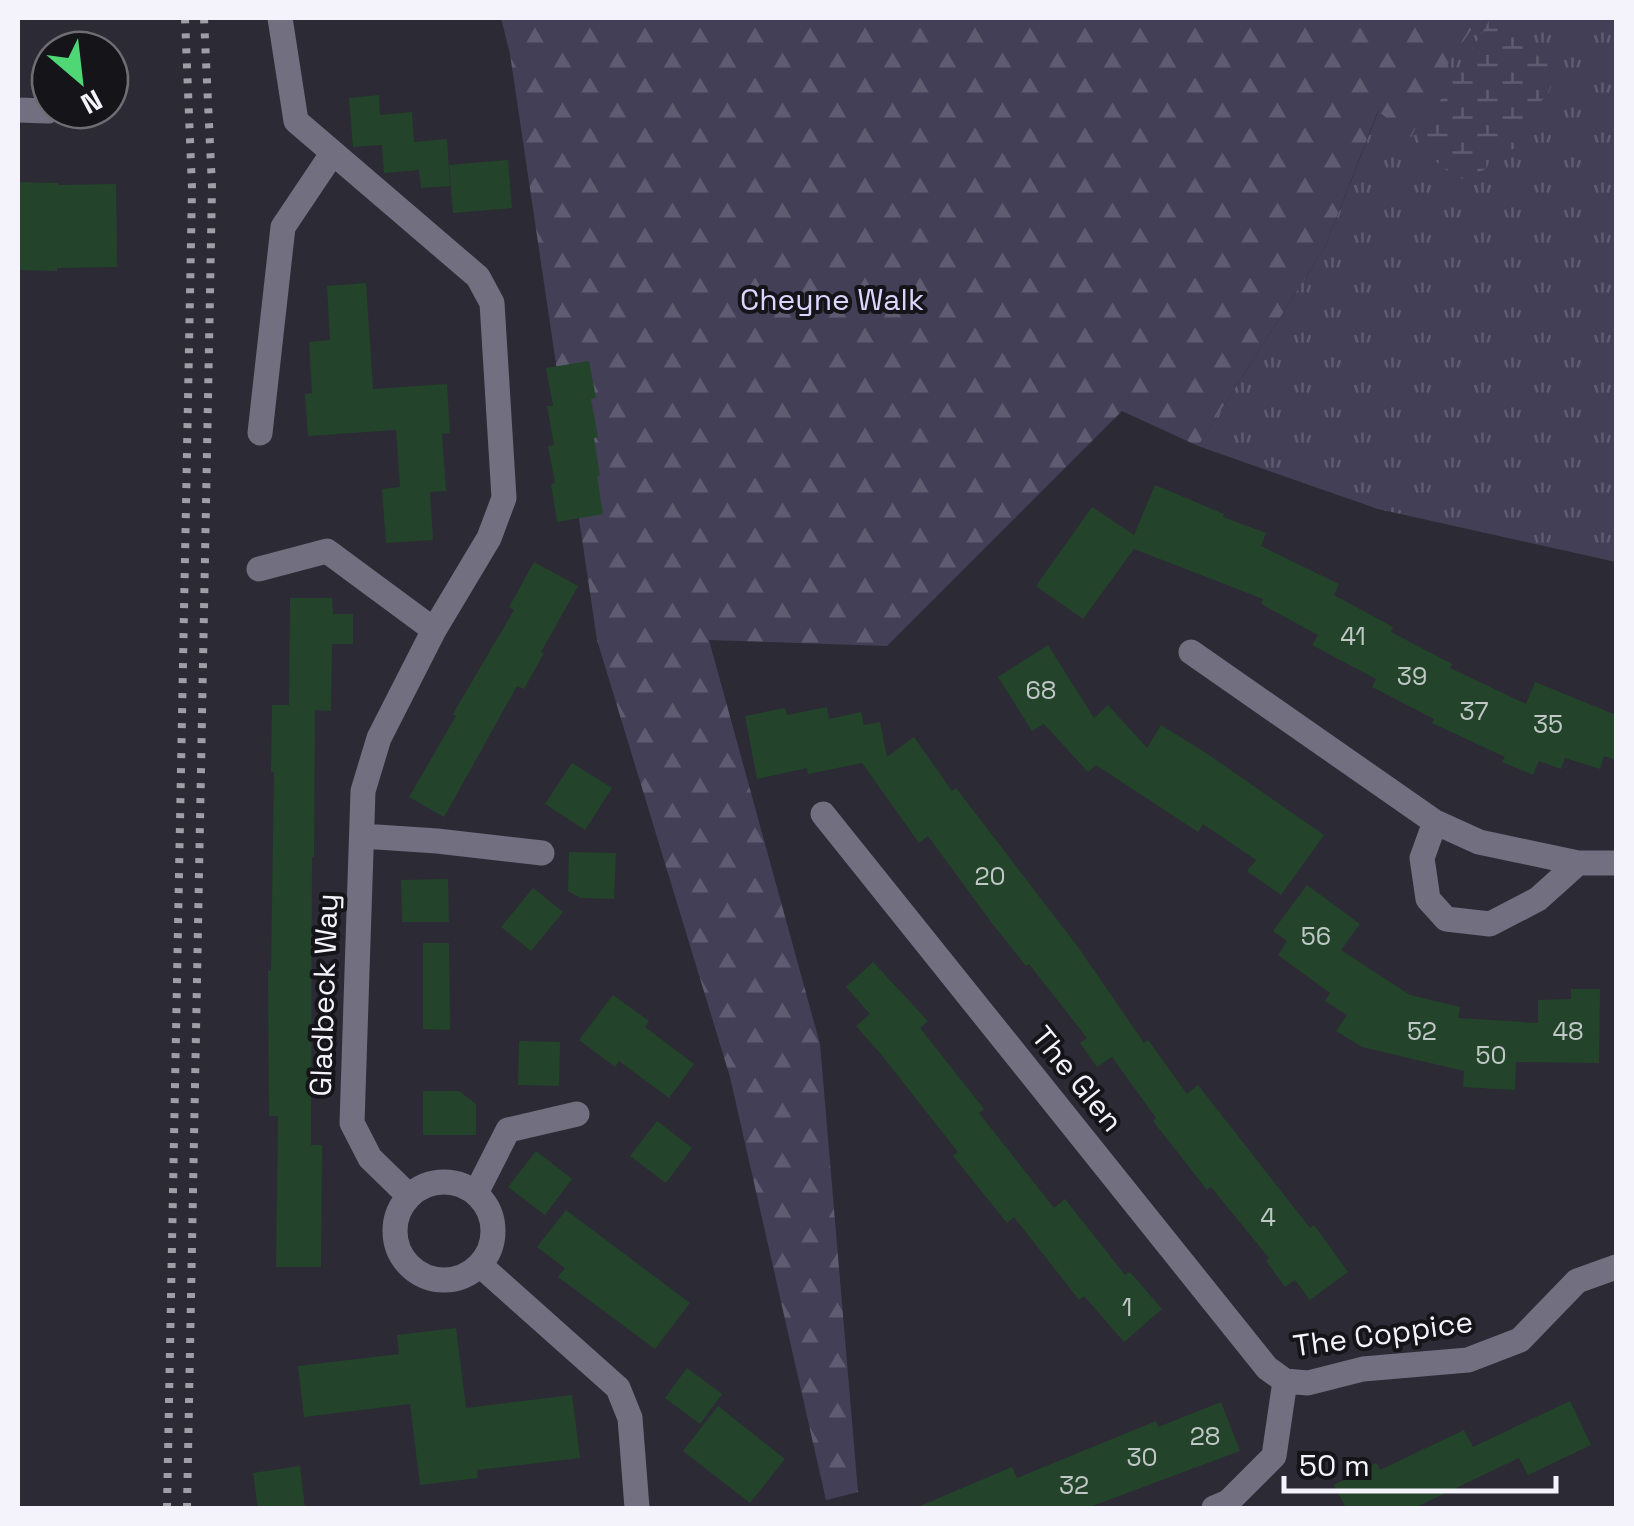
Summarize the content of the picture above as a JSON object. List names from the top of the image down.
{
  "streets": {
    "street": ["Gladbeck Way", "The Glen", "The Coppice"]
  },
  "crossings": [
    ["The Glen", "The Coppice"]
  ],
  "parks": ["Cheyne Walk"],
  "house_numbers": [
    "41",
    "39",
    "68",
    "37",
    "35",
    "20",
    "56",
    "52",
    "48",
    "50",
    "4",
    "1",
    "28",
    "30",
    "32"
  ],
  "scale_bar": "50 m",
  "north": "bottom right"
}
